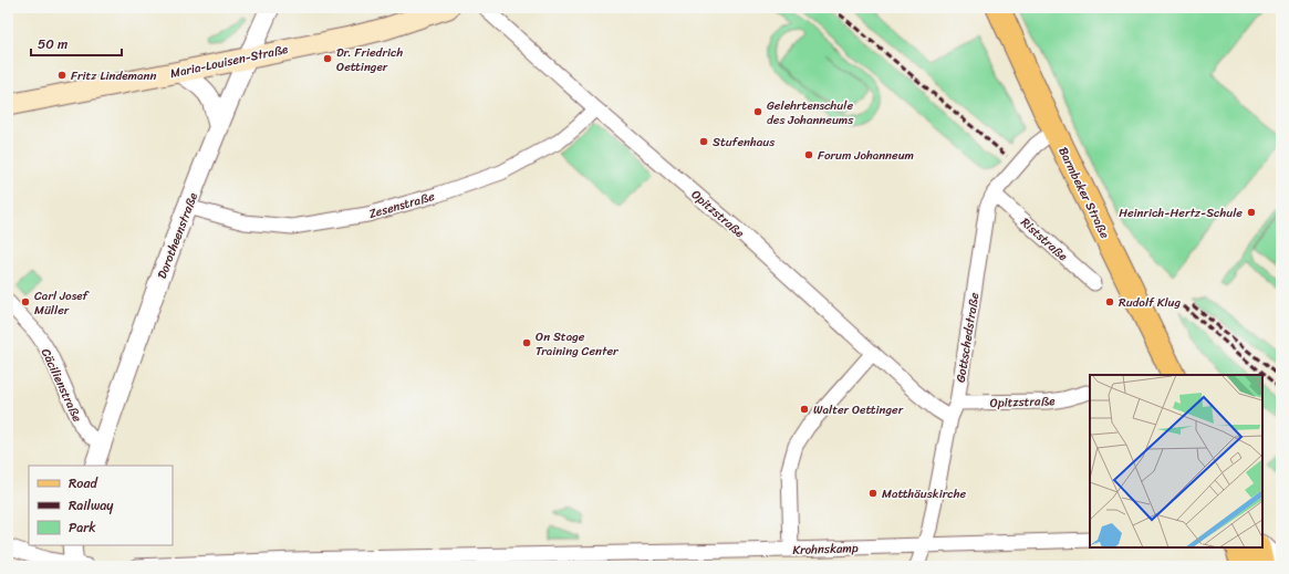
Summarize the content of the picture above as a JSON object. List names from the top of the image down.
{
  "streets": {
    "main road": ["Maria-Louisen-Straße", "Barmbeker Straße"],
    "street": [
      "Zesenstraße",
      "Opitzstraße",
      "Dorotheenstraße",
      "Riststraße",
      "Gottschedstraße",
      "Cäcilienstraße",
      "Krohnskamp"
    ]
  },
  "crossings": [
    ["Maria-Louisen-Straße", "Dorotheenstraße"],
    ["Barmbeker Straße", "Gottschedstraße"],
    ["Zesenstraße", "Opitzstraße"],
    ["Zesenstraße", "Dorotheenstraße"],
    ["Opitzstraße", "Gottschedstraße"],
    ["Dorotheenstraße", "Cäcilienstraße"],
    ["Riststraße", "Gottschedstraße"],
    ["Gottschedstraße", "Krohnskamp"]
  ],
  "places": [
    "Dr. Friedrich Oettinger",
    "Fritz Lindemann",
    "Gelehrtenschule des Johanneums",
    "Stufenhaus",
    "Forum Johanneum",
    "Heinrich-Hertz-Schule",
    "Carl Josef Müller",
    "Rudolf Klug",
    "On Stage Training Center",
    "Walter Oettinger",
    "Matthäuskirche"
  ],
  "legend": ["Road", "Railway", "Park"],
  "scale_bar": "50 m"
}
